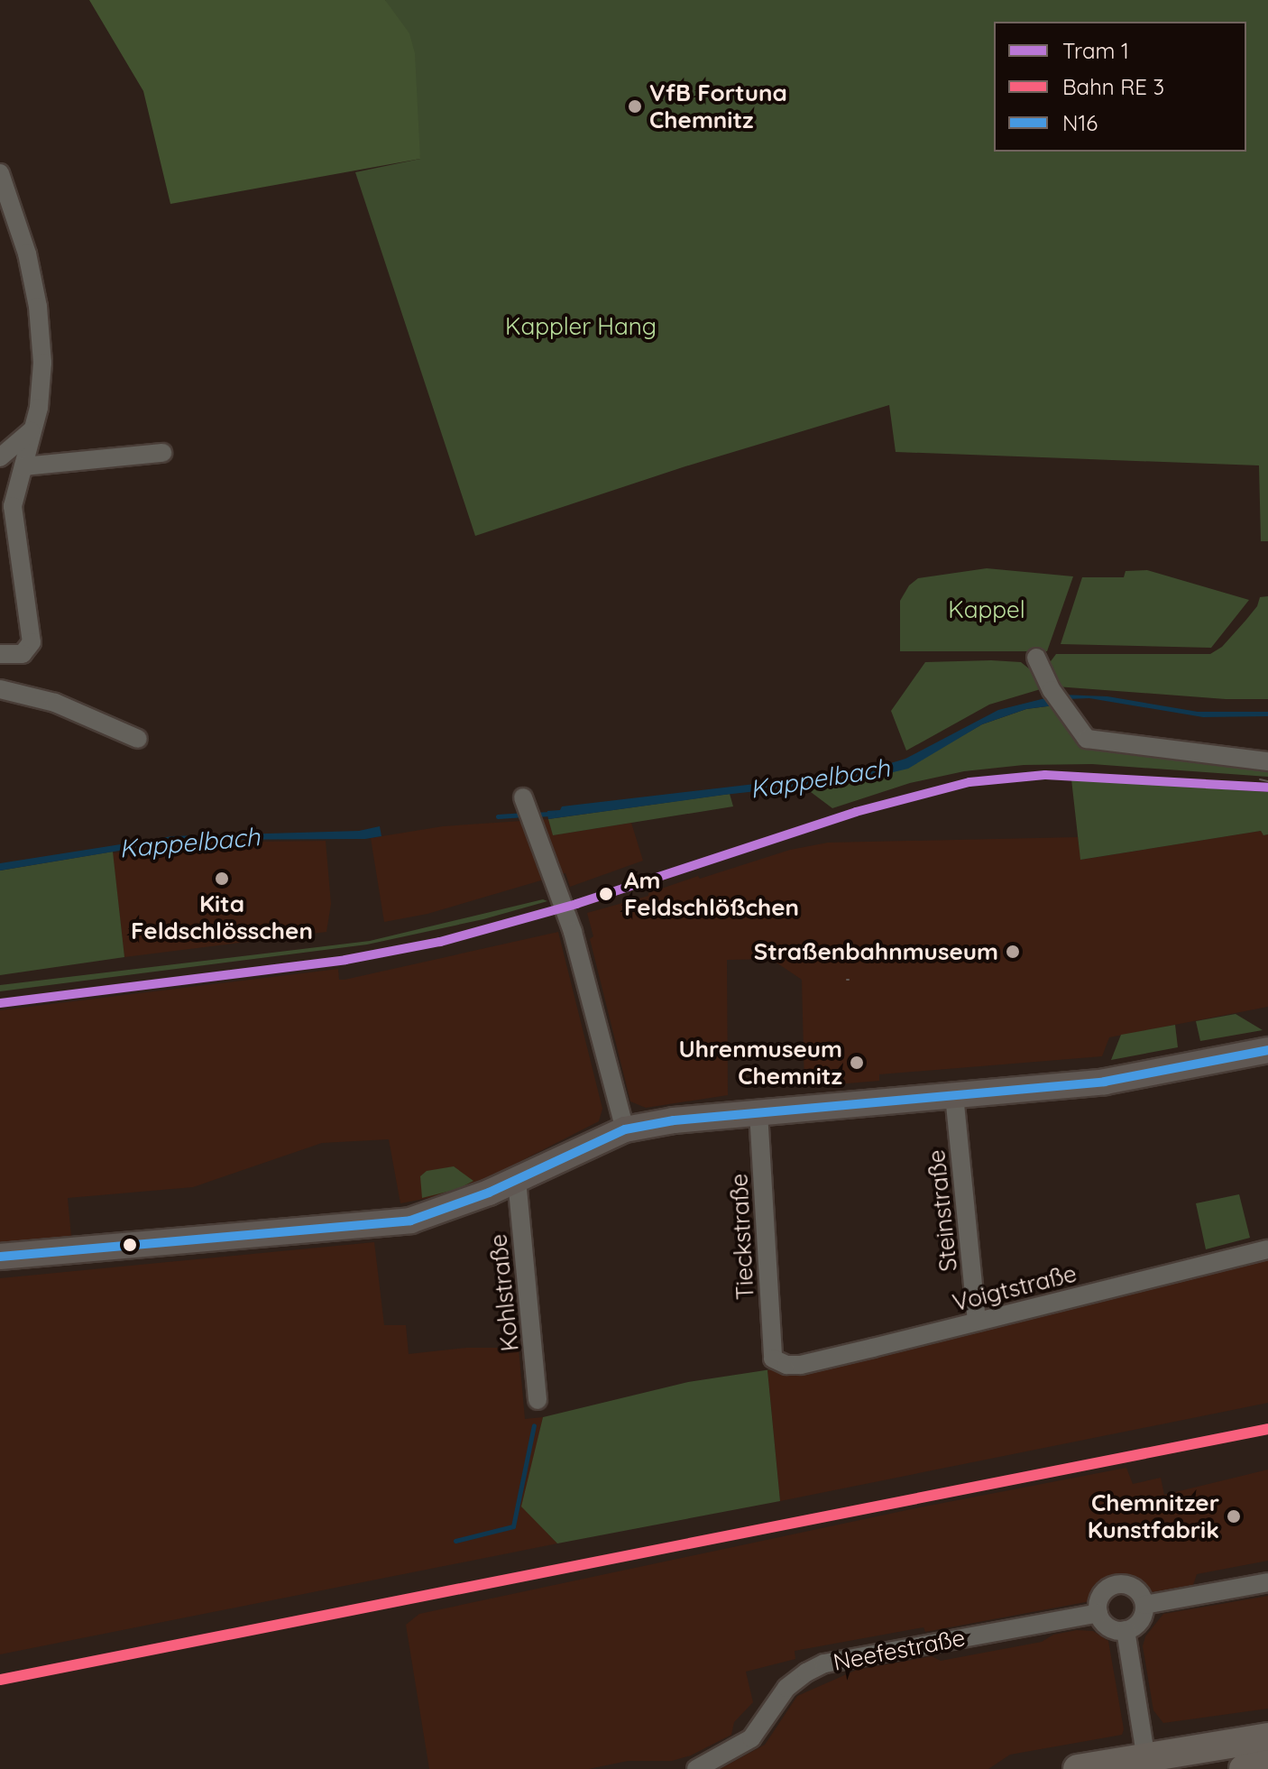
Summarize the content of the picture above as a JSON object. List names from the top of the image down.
{
  "streets": {
    "street": [
      "Steinstraße",
      "Tieckstraße",
      "Voigtstraße",
      "Kohlstraße",
      "Neefestraße"
    ]
  },
  "crossings": [
    ["Steinstraße", "Voigtstraße"],
    ["Tieckstraße", "Voigtstraße"]
  ],
  "water": ["Kappelbach"],
  "parks": ["Kappler Hang", "Kappel"],
  "places": [
    "VfB Fortuna Chemnitz",
    "Kita Feldschlösschen",
    "Am Feldschlößchen",
    "Straßenbahnmuseum",
    "Uhrenmuseum Chemnitz",
    "Chemnitzer Kunstfabrik"
  ],
  "lines": ["tram line 1", "transit line N16"],
  "legend": ["Tram 1", "Bahn RE 3", "N16"]
}
